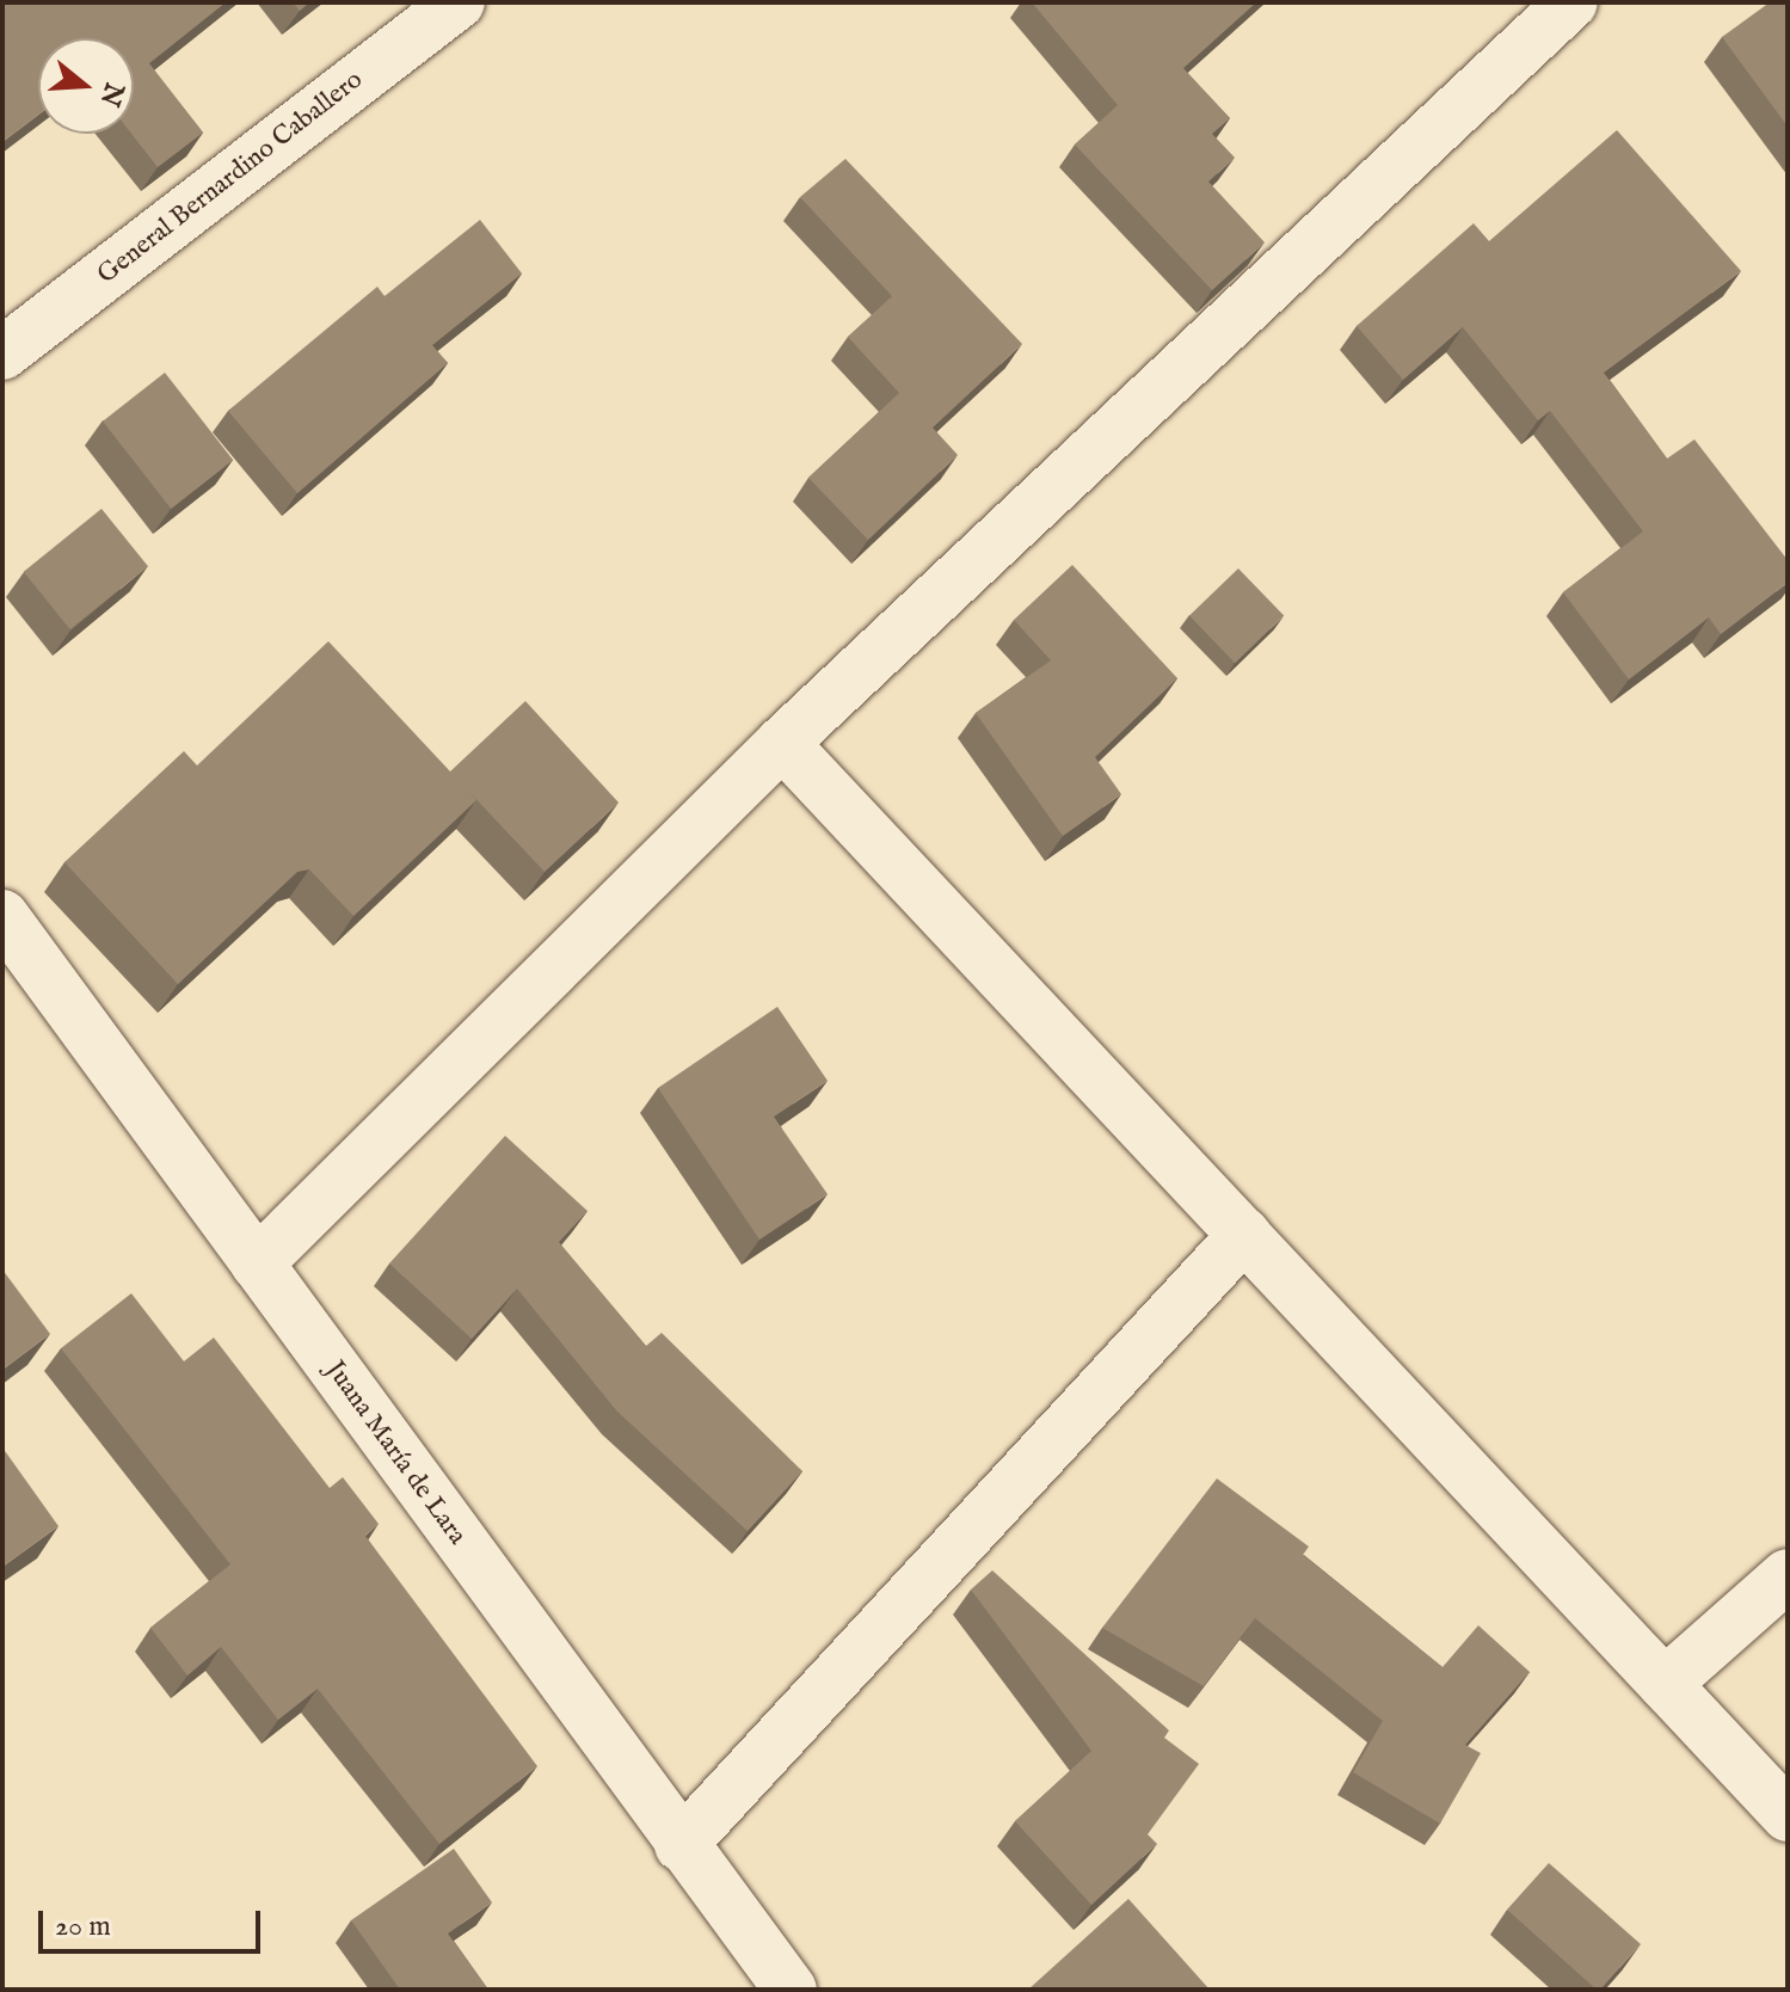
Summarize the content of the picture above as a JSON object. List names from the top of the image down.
{
  "streets": {
    "street": ["General Bernardino Caballero", "Juana María de Lara"]
  },
  "scale_bar": "20 m",
  "north": "right"
}
